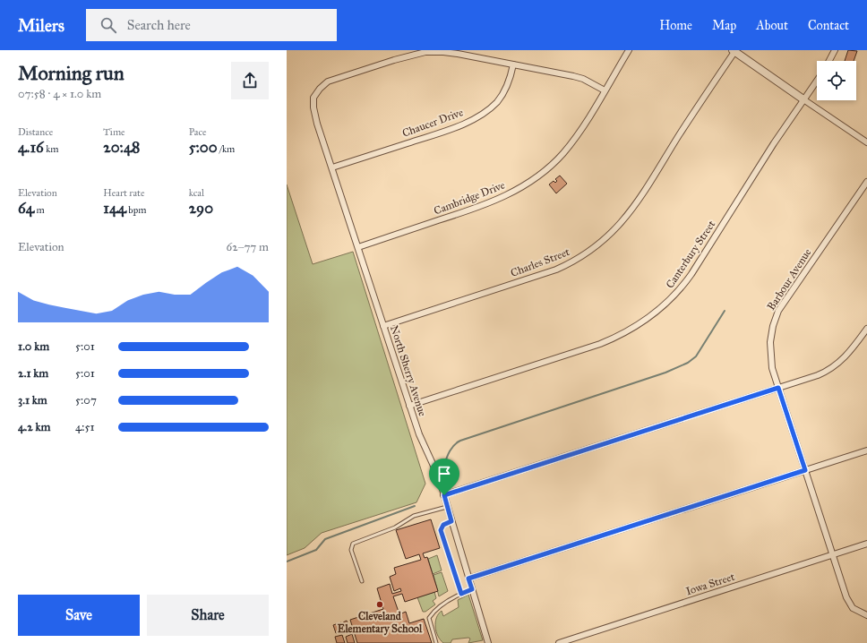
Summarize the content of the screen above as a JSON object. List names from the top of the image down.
{
  "streets": {
    "street": [
      "Chaucer Drive",
      "Cambridge Drive",
      "Canterbury Street",
      "Charles Street",
      "Barbour Avenue",
      "North Sherry Avenue",
      "Iowa Street"
    ]
  },
  "crossings": [
    ["Chaucer Drive", "North Sherry Avenue"],
    ["Cambridge Drive", "North Sherry Avenue"],
    ["Canterbury Street", "North Sherry Avenue"],
    ["Charles Street", "North Sherry Avenue"],
    ["Barbour Avenue", "Iowa Street"]
  ],
  "places": ["Cleveland Elementary School"],
  "page": {
    "header": "Milers",
    "search": "Search here",
    "nav": [
      "Home",
      "Map",
      "About",
      "Contact"
    ],
    "heading": ["Morning run", "07:58 · 4 × 1.0 km"],
    "stats": [
      ["Distance", "4.16 km"],
      ["Time", "20:48"],
      ["Pace", "5:00 /km"],
      ["Elevation", "64 m"],
      ["Heart rate", "144 bpm"],
      ["kcal", "290"]
    ],
    "chart": ["Elevation", "62–77 m"],
    "list": [
      {
        "name": "1.0 km",
        "note": "5:01"
      },
      {
        "name": "2.1 km",
        "note": "5:01"
      },
      {
        "name": "3.1 km",
        "note": "5:07"
      },
      {
        "name": "4.2 km",
        "note": "4:51"
      }
    ],
    "buttons": ["Save", "Share"]
  }
}
